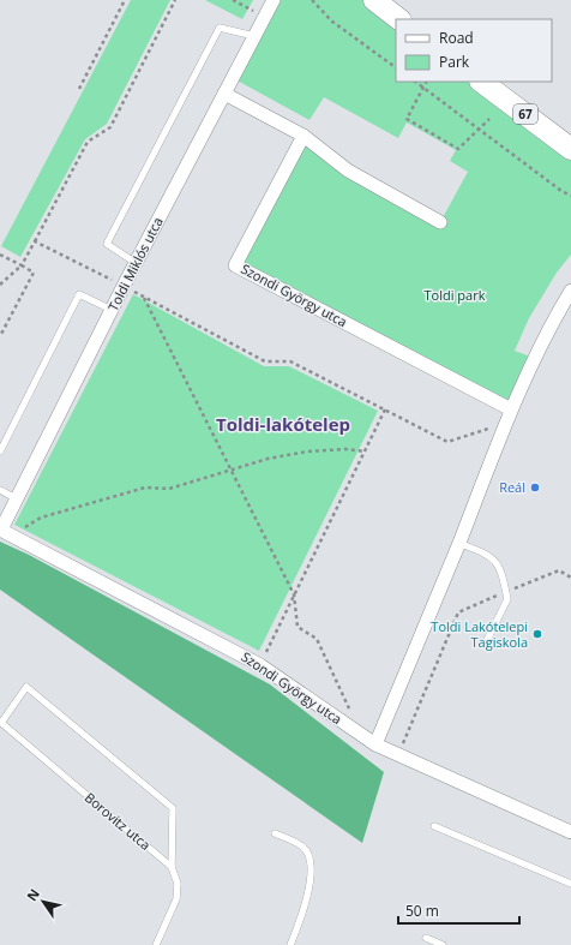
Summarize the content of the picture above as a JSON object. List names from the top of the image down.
{
  "streets": {
    "main road": ["67"],
    "street": ["Toldi Miklós utca", "Szondi György utca"],
    "lane": ["Borovitz utca"]
  },
  "crossings": [
    ["Toldi Miklós utca", "Szondi György utca"]
  ],
  "districts": ["Toldi-lakótelep"],
  "parks": ["Toldi park"],
  "places": ["Reál", "Toldi Lakótelepi Tagiskola"],
  "legend": ["Road", "Park"],
  "scale_bar": "50 m",
  "north": "top left"
}
